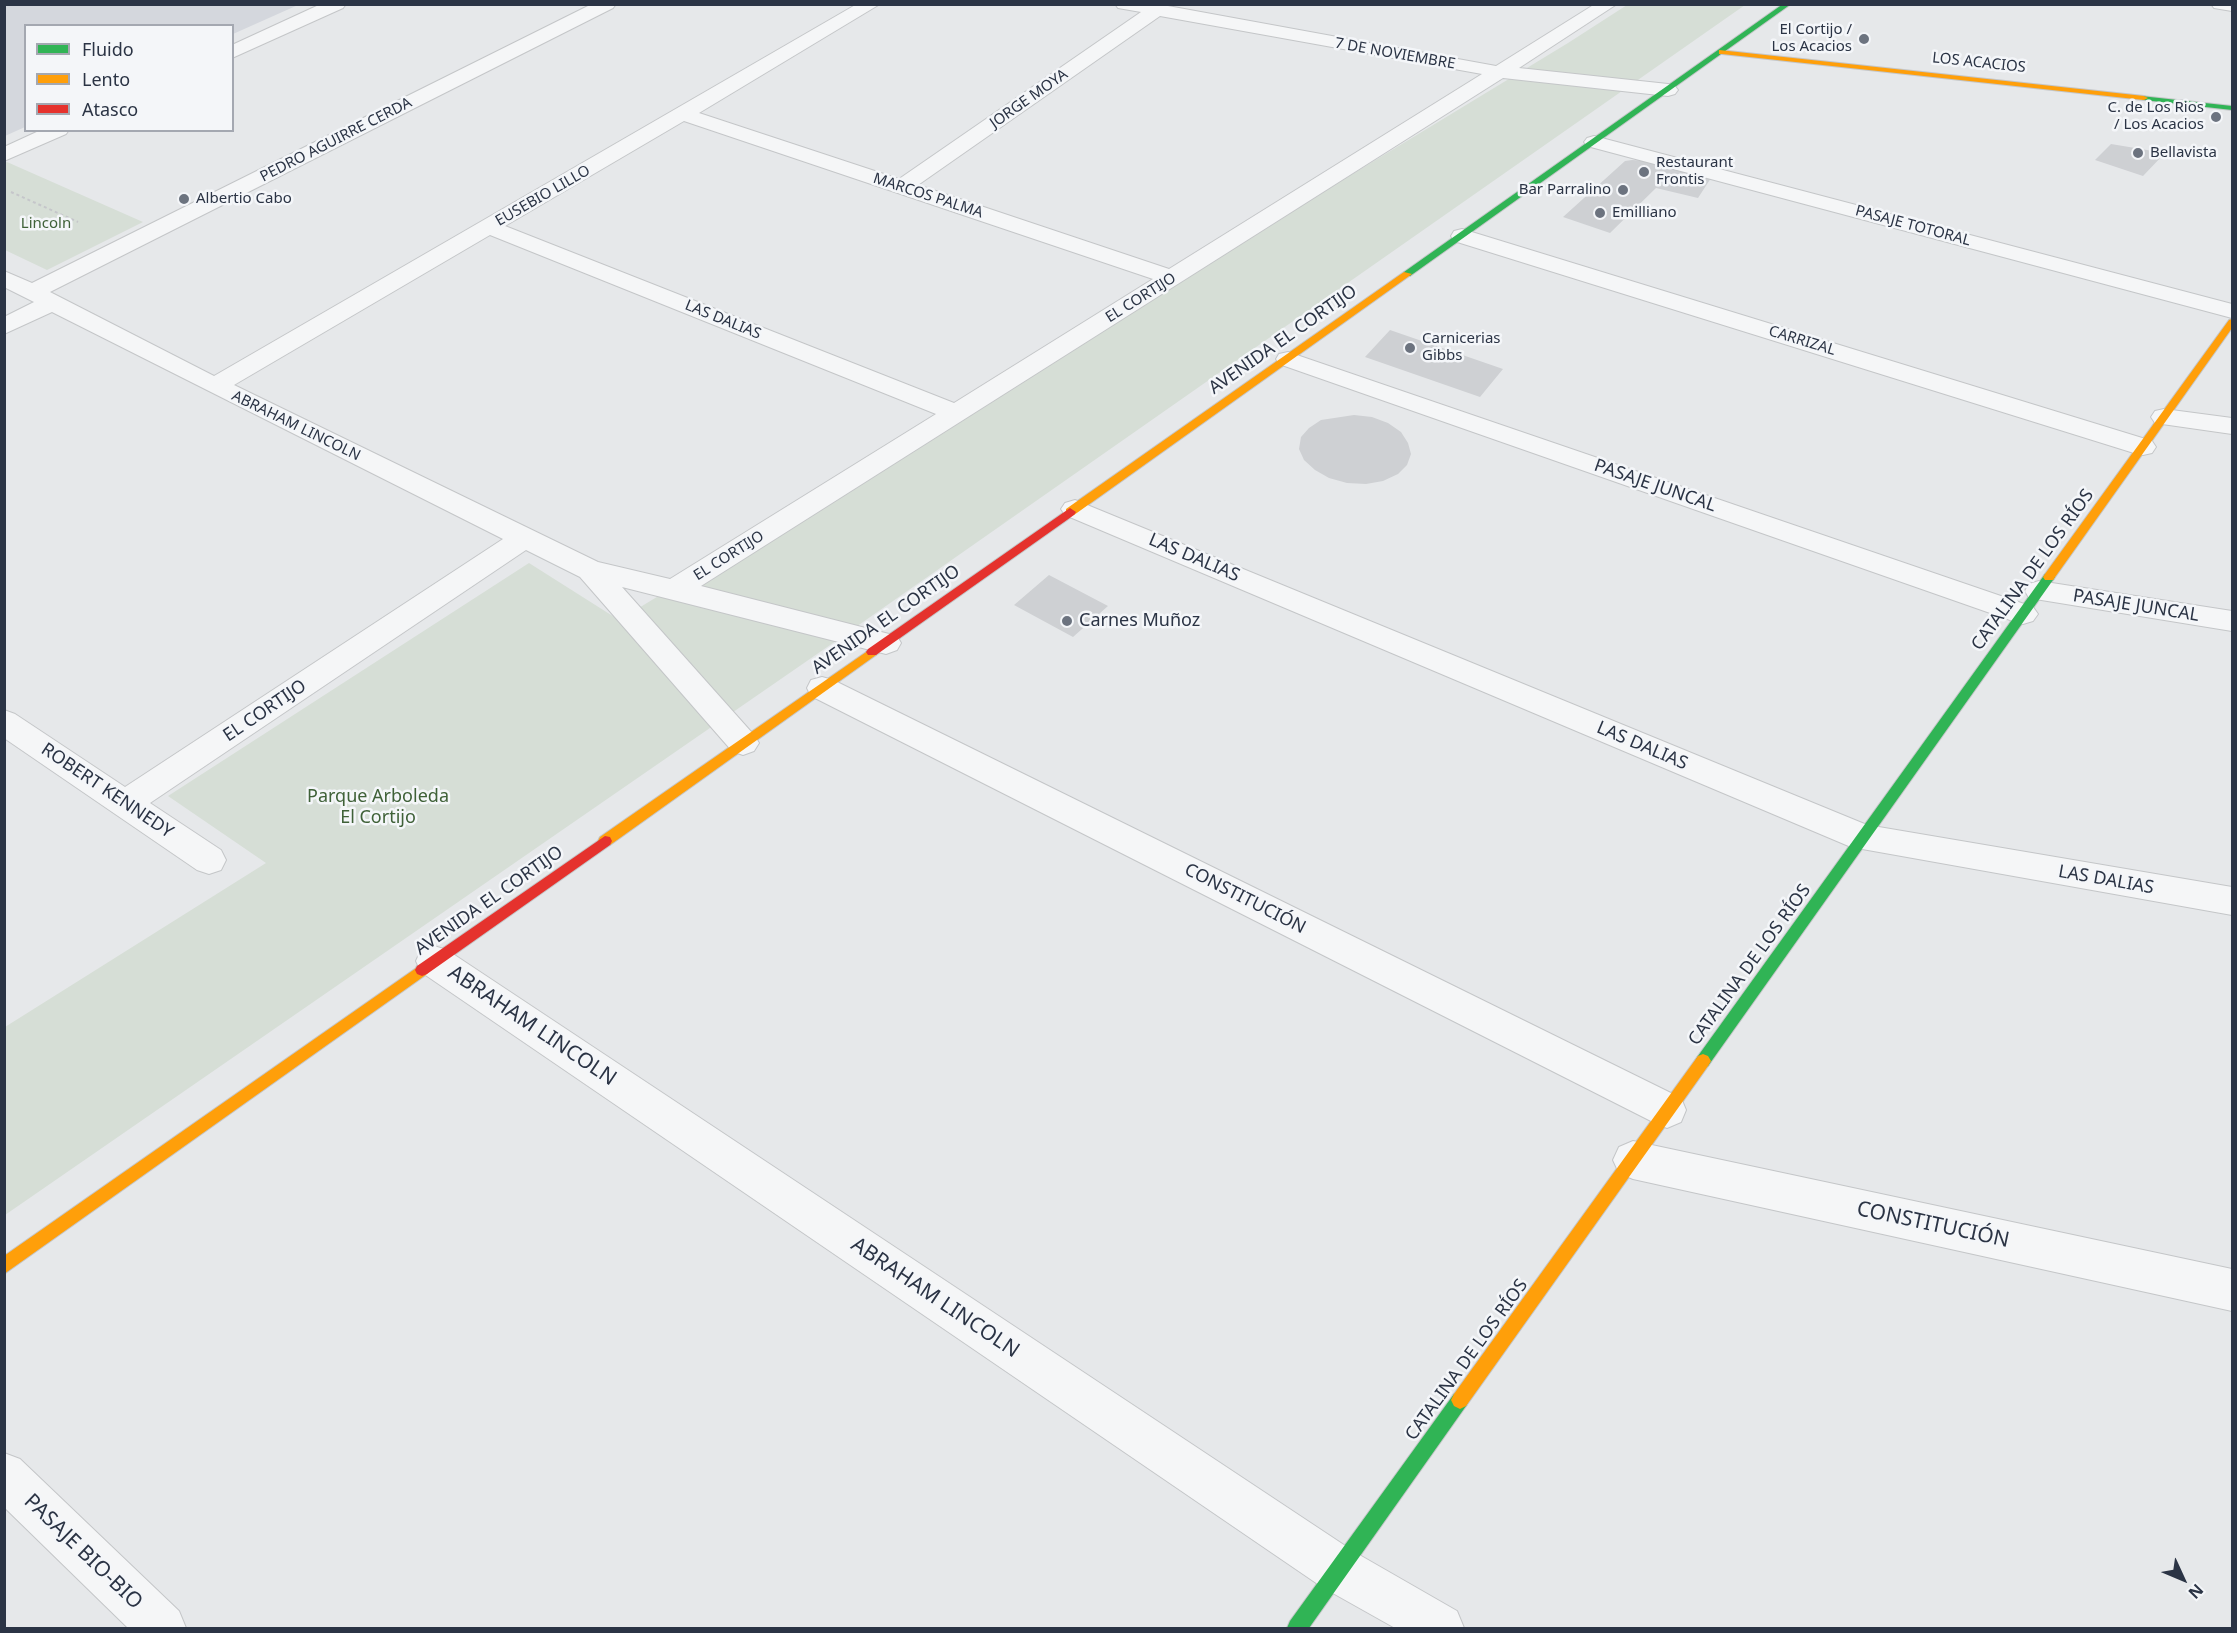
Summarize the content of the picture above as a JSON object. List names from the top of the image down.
{
  "streets": {
    "street": [
      "7 DE NOVIEMBRE",
      "LOS ACACIOS",
      "JORGE MOYA",
      "PEDRO AGUIRRE CERDA",
      "EUSEBIO LILLO",
      "MARCOS PALMA",
      "PASAJE TOTORAL",
      "EL CORTIJO",
      "LAS DALIAS",
      "AVENIDA EL CORTIJO",
      "CARRIZAL",
      "ABRAHAM LINCOLN",
      "PASAJE JUNCAL",
      "CATALINA DE LOS RÍOS",
      "ROBERT KENNEDY",
      "CONSTITUCIÓN",
      "PASAJE BIO-BIO"
    ]
  },
  "crossings": [
    ["7 DE NOVIEMBRE", "JORGE MOYA"],
    ["7 DE NOVIEMBRE", "EL CORTIJO"],
    ["7 DE NOVIEMBRE", "AVENIDA EL CORTIJO"],
    ["LOS ACACIOS", "AVENIDA EL CORTIJO"],
    ["JORGE MOYA", "MARCOS PALMA"],
    ["PEDRO AGUIRRE CERDA", "ABRAHAM LINCOLN"],
    ["EUSEBIO LILLO", "MARCOS PALMA"],
    ["EUSEBIO LILLO", "LAS DALIAS"],
    ["EUSEBIO LILLO", "ABRAHAM LINCOLN"],
    ["MARCOS PALMA", "EL CORTIJO"],
    ["PASAJE TOTORAL", "AVENIDA EL CORTIJO"],
    ["EL CORTIJO", "LAS DALIAS"],
    ["EL CORTIJO", "ABRAHAM LINCOLN"],
    ["EL CORTIJO", "ROBERT KENNEDY"],
    ["LAS DALIAS", "AVENIDA EL CORTIJO"],
    ["LAS DALIAS", "CATALINA DE LOS RÍOS"],
    ["AVENIDA EL CORTIJO", "CARRIZAL"],
    ["AVENIDA EL CORTIJO", "ABRAHAM LINCOLN"],
    ["AVENIDA EL CORTIJO", "PASAJE JUNCAL"],
    ["AVENIDA EL CORTIJO", "CONSTITUCIÓN"],
    ["CARRIZAL", "CATALINA DE LOS RÍOS"],
    ["ABRAHAM LINCOLN", "CATALINA DE LOS RÍOS"],
    ["PASAJE JUNCAL", "CATALINA DE LOS RÍOS"],
    ["CATALINA DE LOS RÍOS", "CONSTITUCIÓN"]
  ],
  "parks": ["Lincoln", "Parque Arboleda El Cortijo"],
  "places": [
    "El Cortijo / Los Acacios",
    "C. de Los Rios / Los Acacios",
    "Bellavista",
    "Restaurant Frontis",
    "Bar Parralino",
    "Albertio Cabo",
    "Emilliano",
    "Carnicerias Gibbs",
    "Carnes Muñoz"
  ],
  "legend": ["Fluido", "Lento", "Atasco"],
  "north": "bottom right"
}
